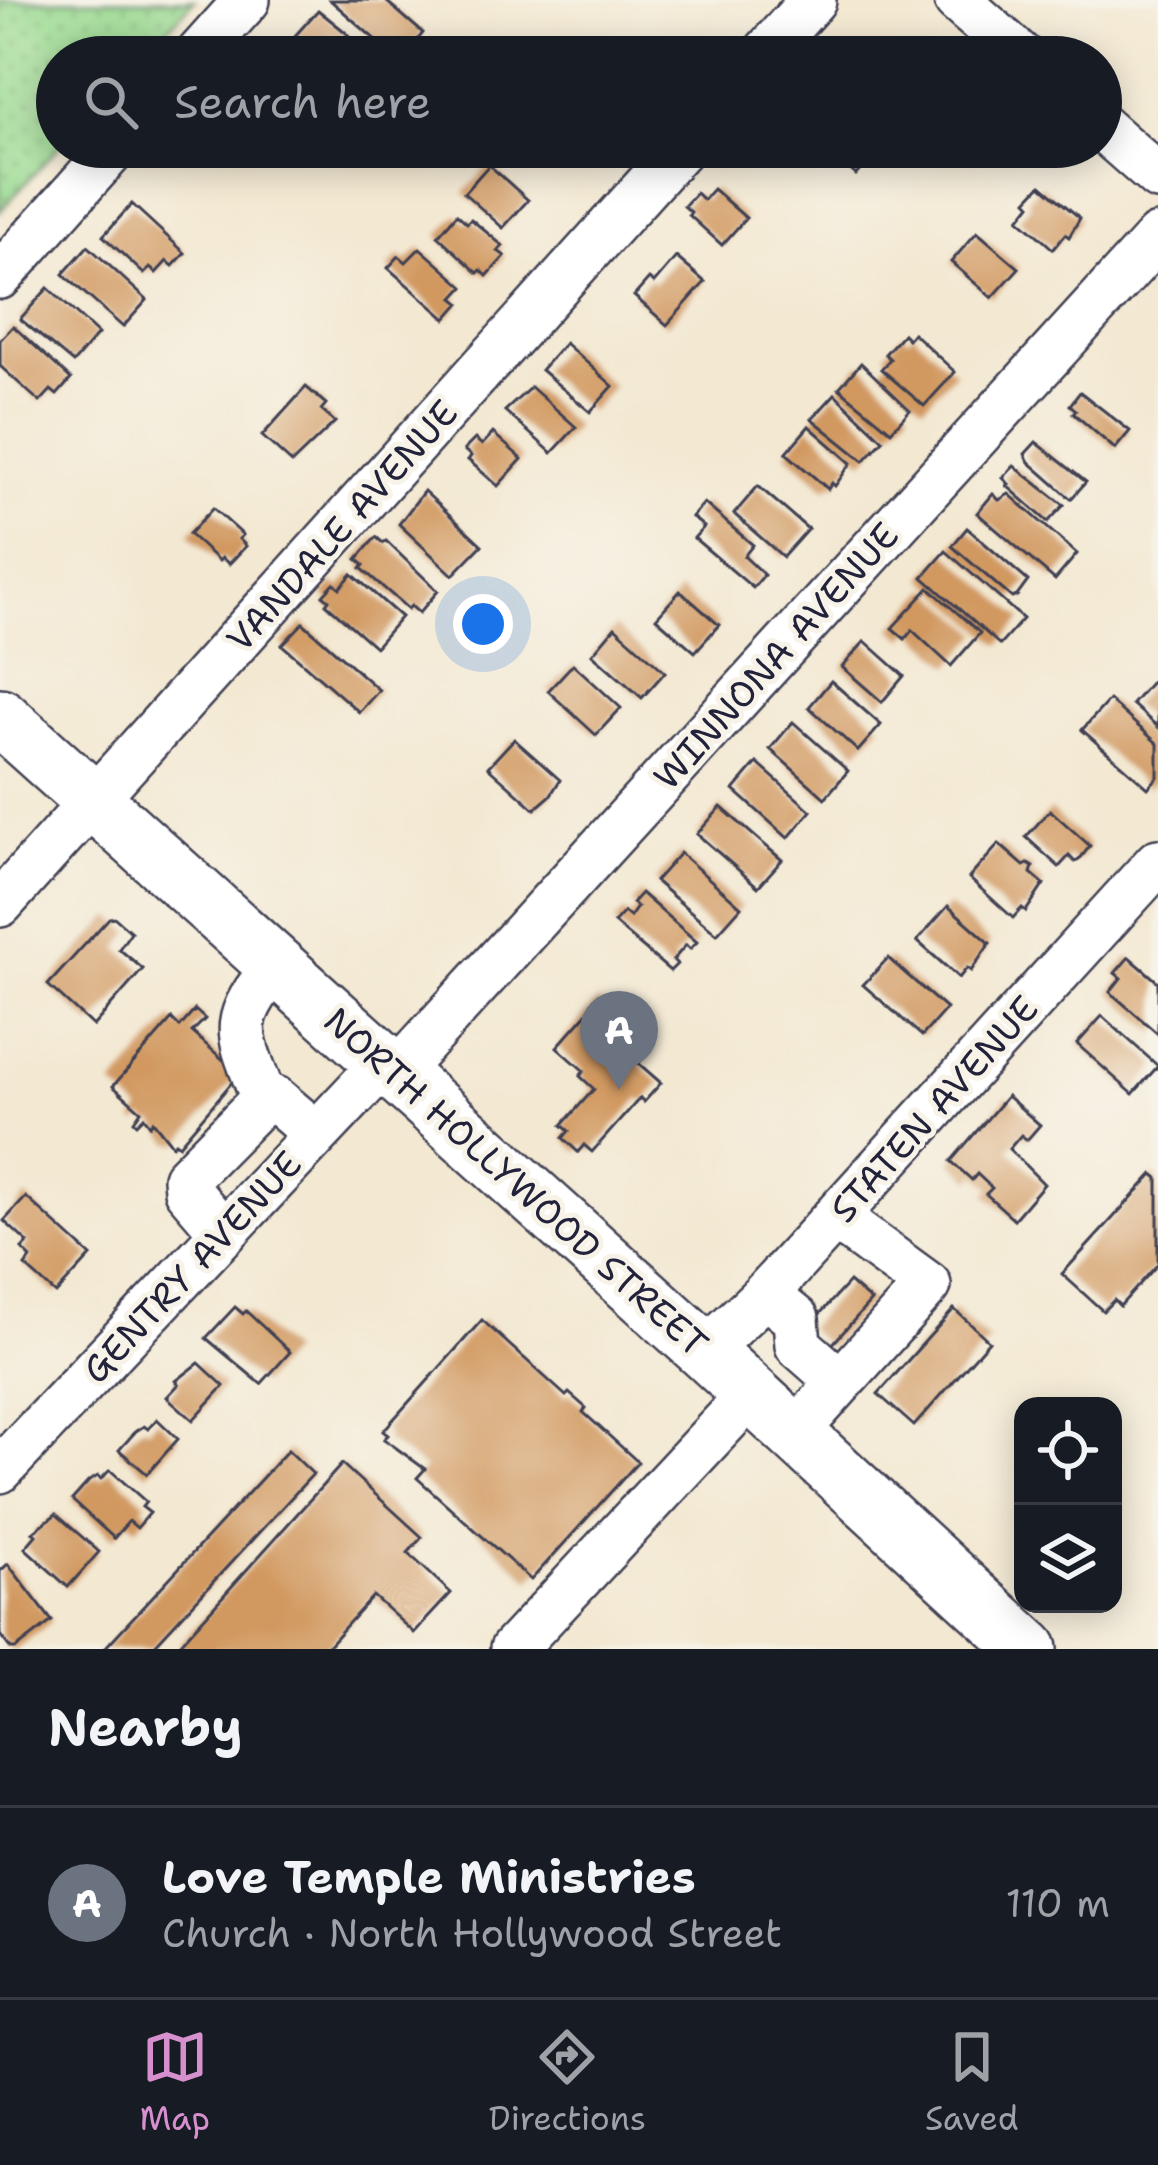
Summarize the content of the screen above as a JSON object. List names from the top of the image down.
{
  "streets": {
    "main road": ["NORTH HOLLYWOOD STREET"],
    "street": [
      "VANDALE AVENUE",
      "WINNONA AVENUE",
      "STATEN AVENUE",
      "GENTRY AVENUE"
    ]
  },
  "crossings": [
    ["VANDALE AVENUE", "NORTH HOLLYWOOD STREET"],
    ["WINNONA AVENUE", "NORTH HOLLYWOOD STREET"],
    ["WINNONA AVENUE", "GENTRY AVENUE"],
    ["STATEN AVENUE", "NORTH HOLLYWOOD STREET"],
    ["NORTH HOLLYWOOD STREET", "GENTRY AVENUE"]
  ],
  "page": {
    "search": "Search here",
    "pins": "A",
    "heading": "Nearby",
    "list": [
      {
        "mark": "A",
        "name": "Love Temple Ministries",
        "note": "Church · North Hollywood Street",
        "value": "110 m"
      }
    ],
    "nav": ["Map", "Directions", "Saved"]
  }
}
